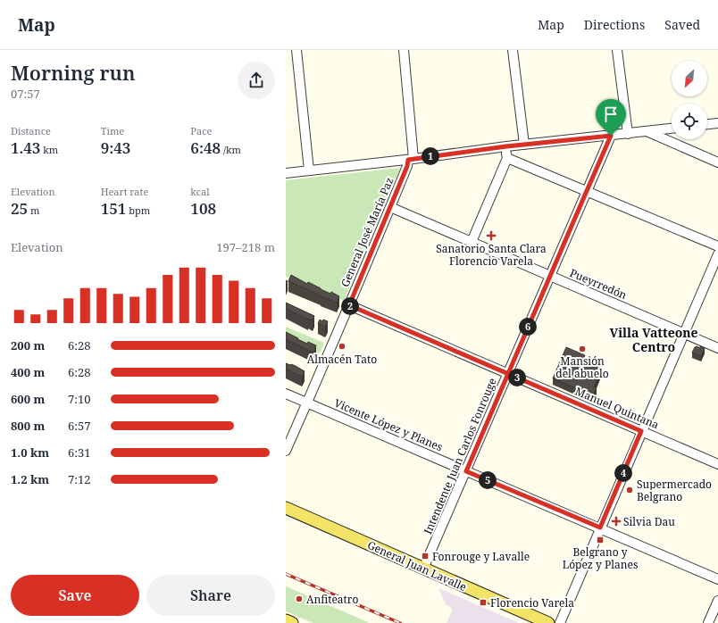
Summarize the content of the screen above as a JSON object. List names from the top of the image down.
{
  "streets": {
    "main road": ["General Juan Lavalle"],
    "street": [
      "General José María Paz",
      "Pueyrredón",
      "Manuel Quintana",
      "Vicente López y Planes",
      "Intendente Juan Carlos Fonrouge"
    ]
  },
  "crossings": [
    ["General José María Paz", "Pueyrredón"],
    ["General José María Paz", "Manuel Quintana"],
    ["General José María Paz", "Vicente López y Planes"],
    ["Pueyrredón", "Intendente Juan Carlos Fonrouge"],
    ["Manuel Quintana", "Intendente Juan Carlos Fonrouge"],
    ["Vicente López y Planes", "Intendente Juan Carlos Fonrouge"],
    ["Intendente Juan Carlos Fonrouge", "General Juan Lavalle"]
  ],
  "districts": ["Villa Vatteone Centro"],
  "places": {
    "health": ["Sanatorio Santa Clara Florencio Varela", "Silvia Dau"],
    "other": [
      "Almacén Tato",
      "Mansión del abuelo",
      "Supermercado Belgrano",
      "Anfiteatro"
    ],
    "transit": ["Belgrano y López y Planes", "Fonrouge y Lavalle", "Florencio Varela"]
  },
  "north": "bottom left",
  "page": {
    "header": "Map",
    "nav": ["Map", "Directions", "Saved"],
    "heading": ["Morning run", "07:57"],
    "stats": [
      ["Distance", "1.43 km"],
      ["Time", "9:43"],
      ["Pace", "6:48 /km"],
      ["Elevation", "25 m"],
      ["Heart rate", "151 bpm"],
      ["kcal", "108"]
    ],
    "pins": [
      "1",
      "2",
      "6",
      "3",
      "4",
      "5"
    ],
    "chart": ["Elevation", "197–218 m"],
    "list": [
      {
        "name": "200 m",
        "note": "6:28"
      },
      {
        "name": "400 m",
        "note": "6:28"
      },
      {
        "name": "600 m",
        "note": "7:10"
      },
      {
        "name": "800 m",
        "note": "6:57"
      },
      {
        "name": "1.0 km",
        "note": "6:31"
      },
      {
        "name": "1.2 km",
        "note": "7:12"
      }
    ],
    "buttons": ["Save", "Share"]
  }
}
